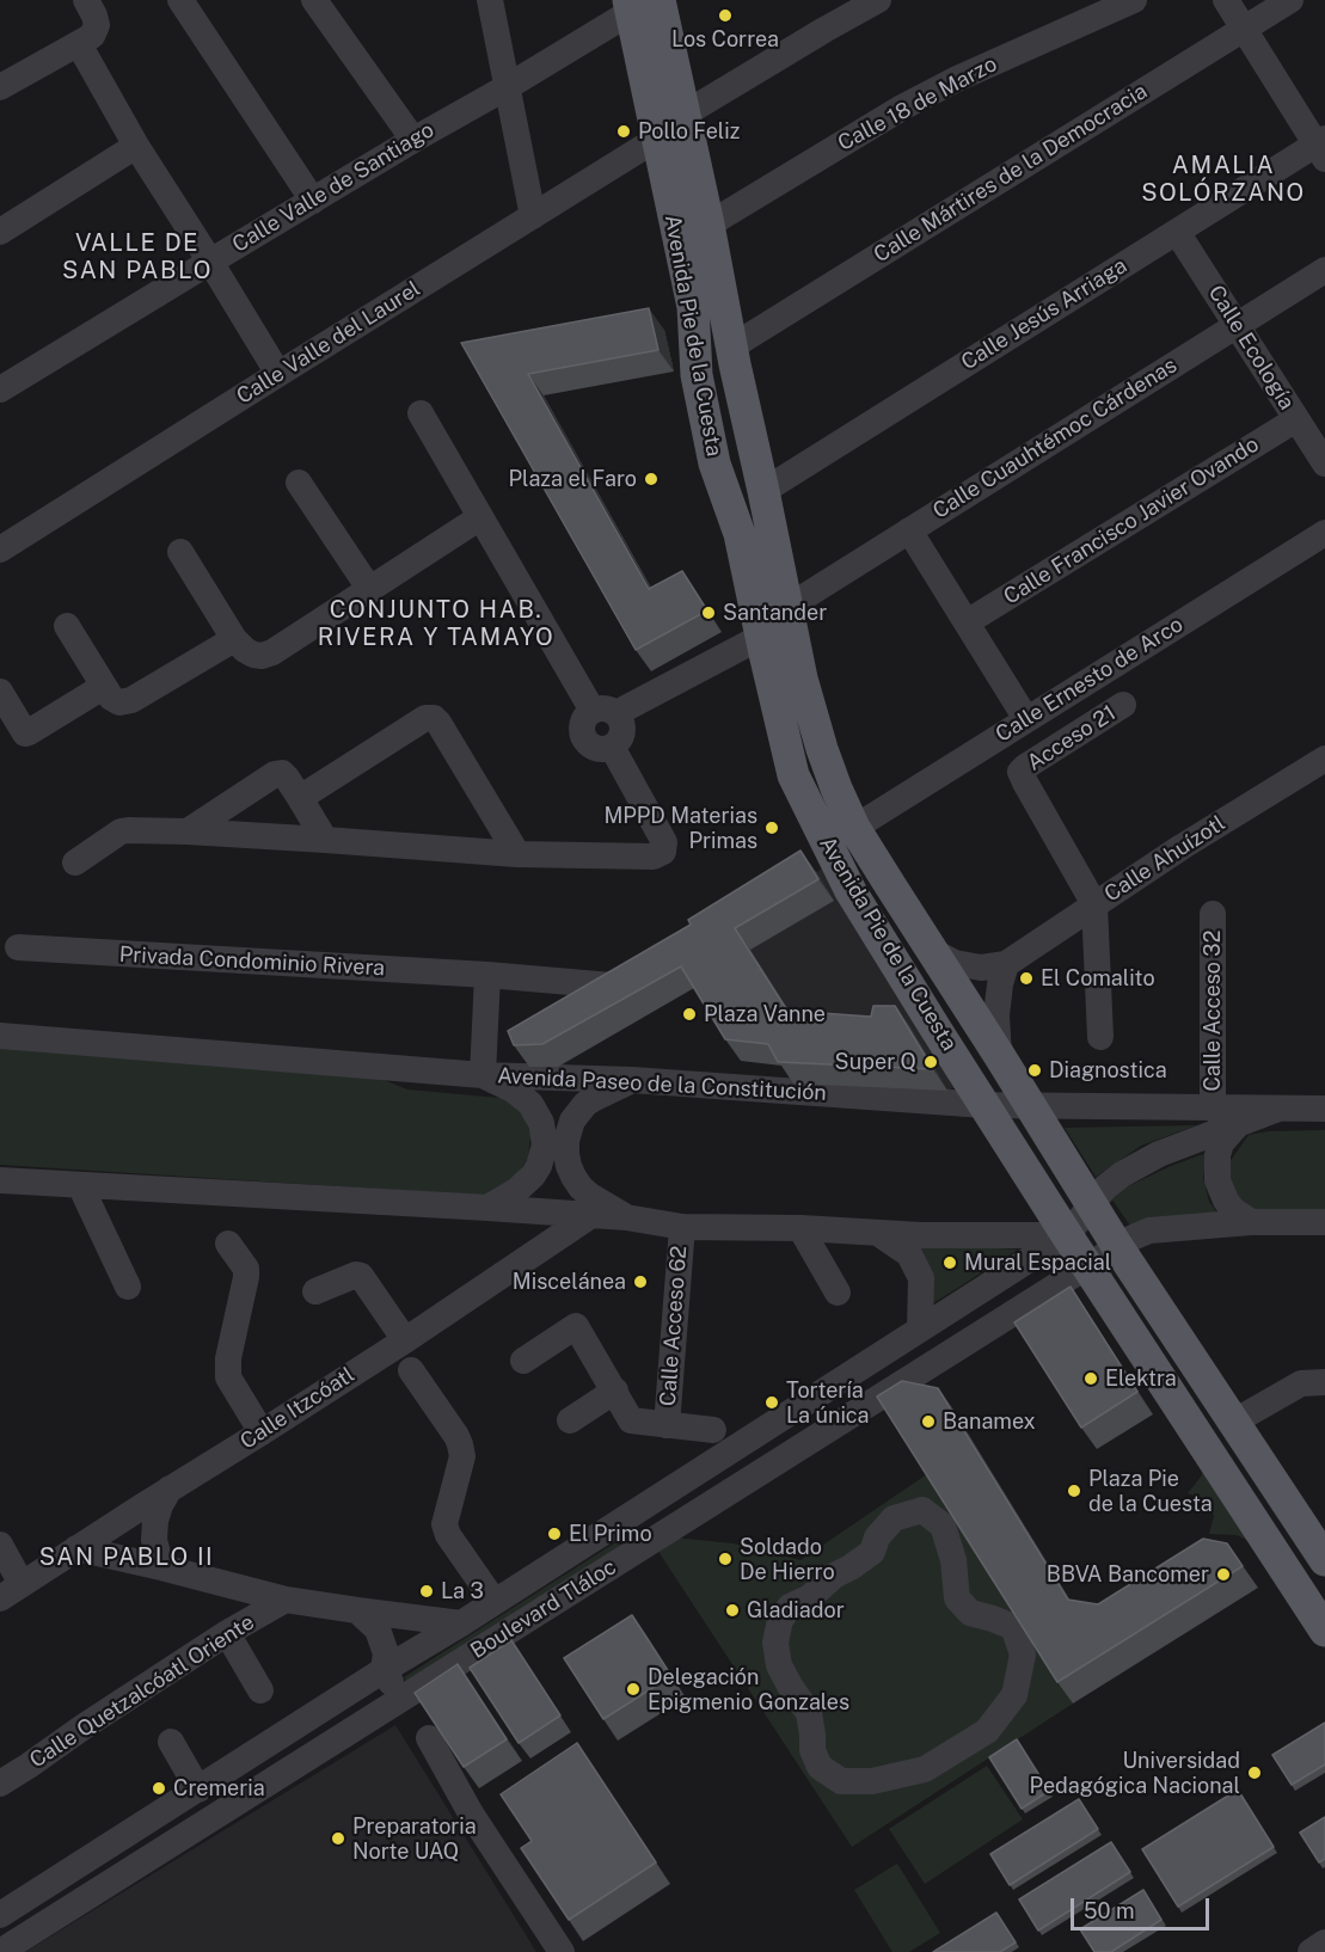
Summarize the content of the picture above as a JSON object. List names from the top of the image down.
{
  "streets": {
    "main road": ["Avenida Pie de la Cuesta"],
    "street": [
      "Calle 18 de Marzo",
      "Calle Mártires de la Democracia",
      "Calle Valle de Santiago",
      "Calle Jesús Arriaga",
      "Calle Valle del Laurel",
      "Calle Ecología",
      "Calle Cuauhtémoc Cárdenas",
      "Calle Francisco Javier Ovando",
      "Calle Ernesto de Arco",
      "Acceso 21",
      "Calle Ahuízotl",
      "Privada Condominio Rivera",
      "Calle Acceso 32",
      "Avenida Paseo de la Constitución",
      "Calle Acceso 62",
      "Calle Itzcóatl",
      "Boulevard Tláloc",
      "Calle Quetzalcóatl Oriente"
    ]
  },
  "crossings": [
    ["Calle 18 de Marzo", "Avenida Pie de la Cuesta"],
    ["Calle Mártires de la Democracia", "Avenida Pie de la Cuesta"],
    ["Calle Valle de Santiago", "Avenida Pie de la Cuesta"],
    ["Calle Jesús Arriaga", "Avenida Pie de la Cuesta"],
    ["Calle Jesús Arriaga", "Calle Ecología"],
    ["Avenida Pie de la Cuesta", "Calle Valle del Laurel"],
    ["Avenida Pie de la Cuesta", "Calle Cuauhtémoc Cárdenas"],
    ["Avenida Pie de la Cuesta", "Calle Ernesto de Arco"],
    ["Avenida Pie de la Cuesta", "Avenida Paseo de la Constitución"],
    ["Avenida Pie de la Cuesta", "Boulevard Tláloc"],
    ["Calle Ecología", "Calle Cuauhtémoc Cárdenas"],
    ["Calle Ecología", "Calle Francisco Javier Ovando"],
    ["Acceso 21", "Calle Ahuízotl"],
    ["Calle Acceso 32", "Avenida Paseo de la Constitución"]
  ],
  "districts": [
    "AMALIA SOLÓRZANO",
    "VALLE DE SAN PABLO",
    "CONJUNTO HAB. RIVERA Y TAMAYO",
    "SAN PABLO II"
  ],
  "places": [
    "Los Correa",
    "Pollo Feliz",
    "Plaza el Faro",
    "Santander",
    "MPPD Materias Primas",
    "El Comalito",
    "Plaza Vanne",
    "Super Q",
    "Diagnostica",
    "Mural Espacial",
    "Miscelánea",
    "Elektra",
    "Tortería La única",
    "Banamex",
    "Plaza Pie de la Cuesta",
    "El Primo",
    "Soldado De Hierro",
    "BBVA Bancomer",
    "La 3",
    "Gladiador",
    "Delegación Epigmenio Gonzales",
    "Universidad Pedagógica Nacional",
    "Cremeria",
    "Preparatoria Norte UAQ"
  ],
  "scale_bar": "50 m"
}
